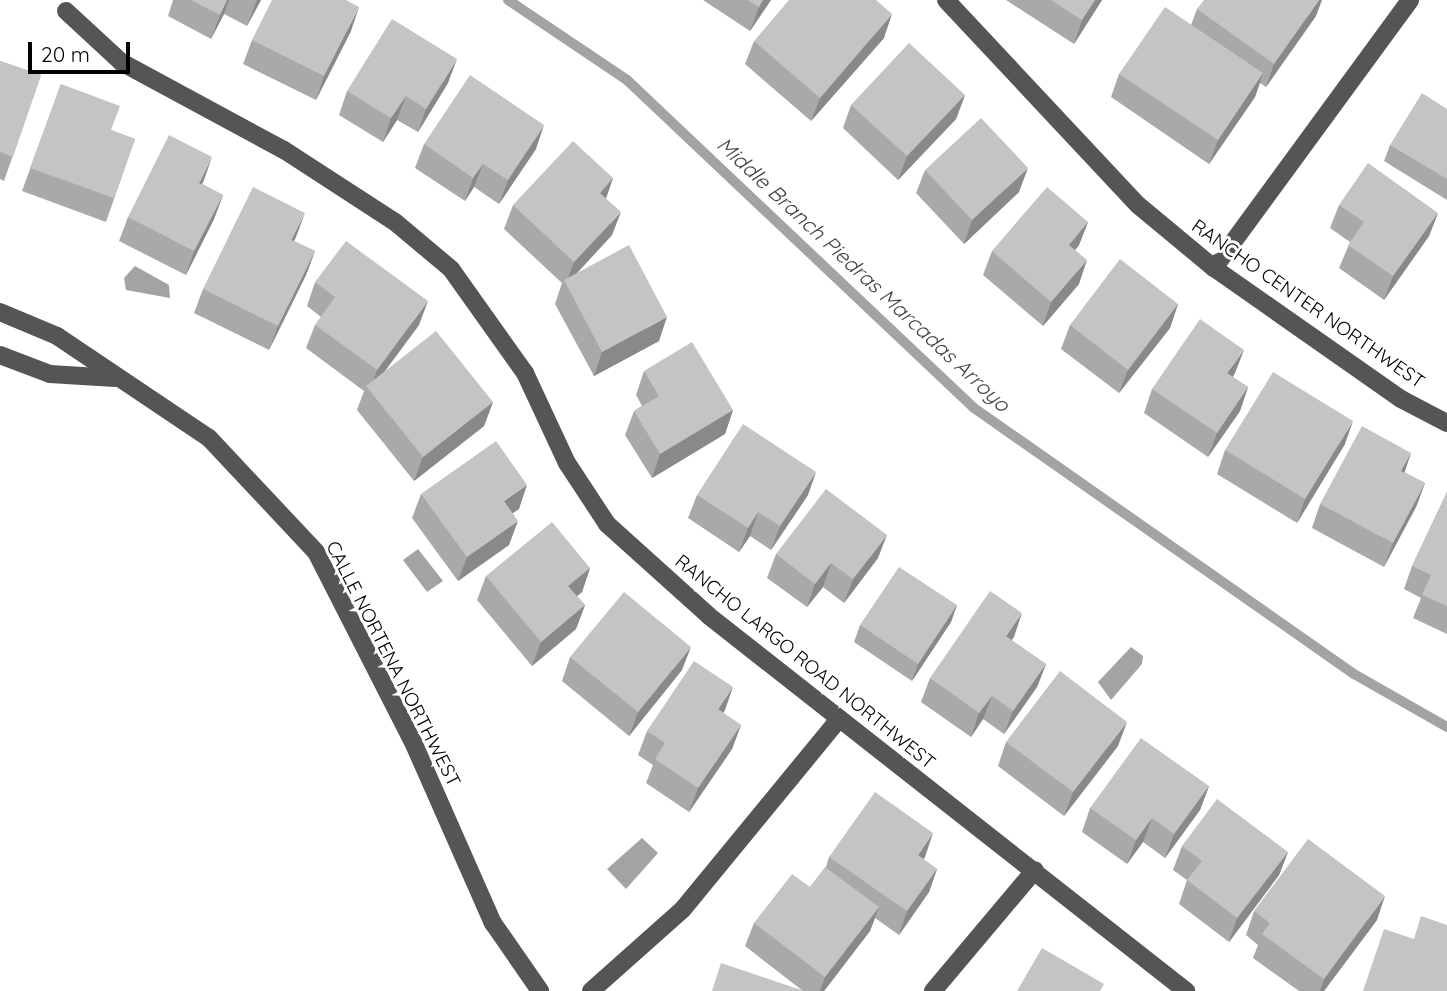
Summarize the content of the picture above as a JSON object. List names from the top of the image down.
{
  "streets": {
    "street": ["RANCHO CENTER NORTHWEST", "RANCHO LARGO ROAD NORTHWEST", "CALLE NORTENA NORTHWEST"]
  },
  "water": ["Middle Branch Piedras Marcadas Arroyo"],
  "scale_bar": "20 m"
}
